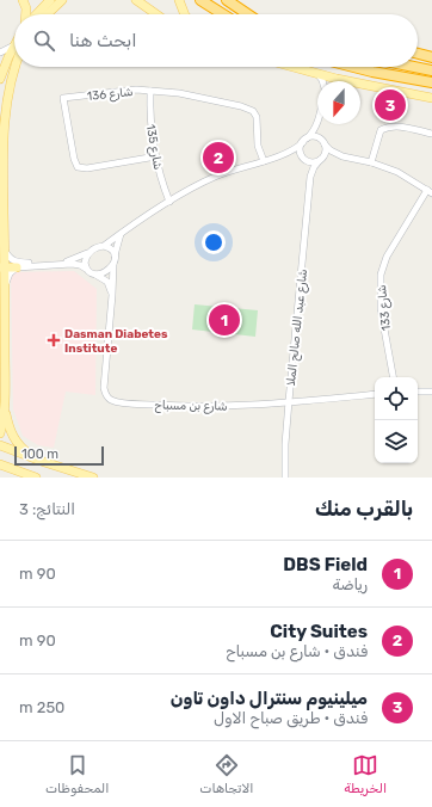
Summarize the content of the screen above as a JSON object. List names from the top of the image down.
{
  "streets": {
    "street": [
      "شارع 136",
      "شارع 135",
      "شارع 133",
      "شارع عبد الله صالح الملا",
      "شارع بن مسباح"
    ]
  },
  "crossings": [
    ["شارع 136", "شارع 135"],
    ["شارع عبد الله صالح الملا", "شارع بن مسباح"]
  ],
  "places": {
    "health": ["Dasman Diabetes Institute"]
  },
  "scale_bar": "100 m",
  "north": "bottom",
  "page": {
    "search": "ابحث هنا",
    "pins": ["3", "2", "1"],
    "scale": "100 m",
    "heading": ["بالقرب منك", "النتائج: 3"],
    "list": [
      {
        "mark": "1",
        "name": "DBS Field",
        "note": "رياضة",
        "value": "90 m"
      },
      {
        "mark": "2",
        "name": "City Suites",
        "note": "فندق · شارع بن مسباح",
        "value": "90 m"
      },
      {
        "mark": "3",
        "name": "ميلينيوم سنترال داون تاون",
        "note": "فندق · طريق صباح الاول",
        "value": "250 m"
      }
    ],
    "nav": ["الخريطة", "الاتجاهات", "المحفوظات"]
  }
}
